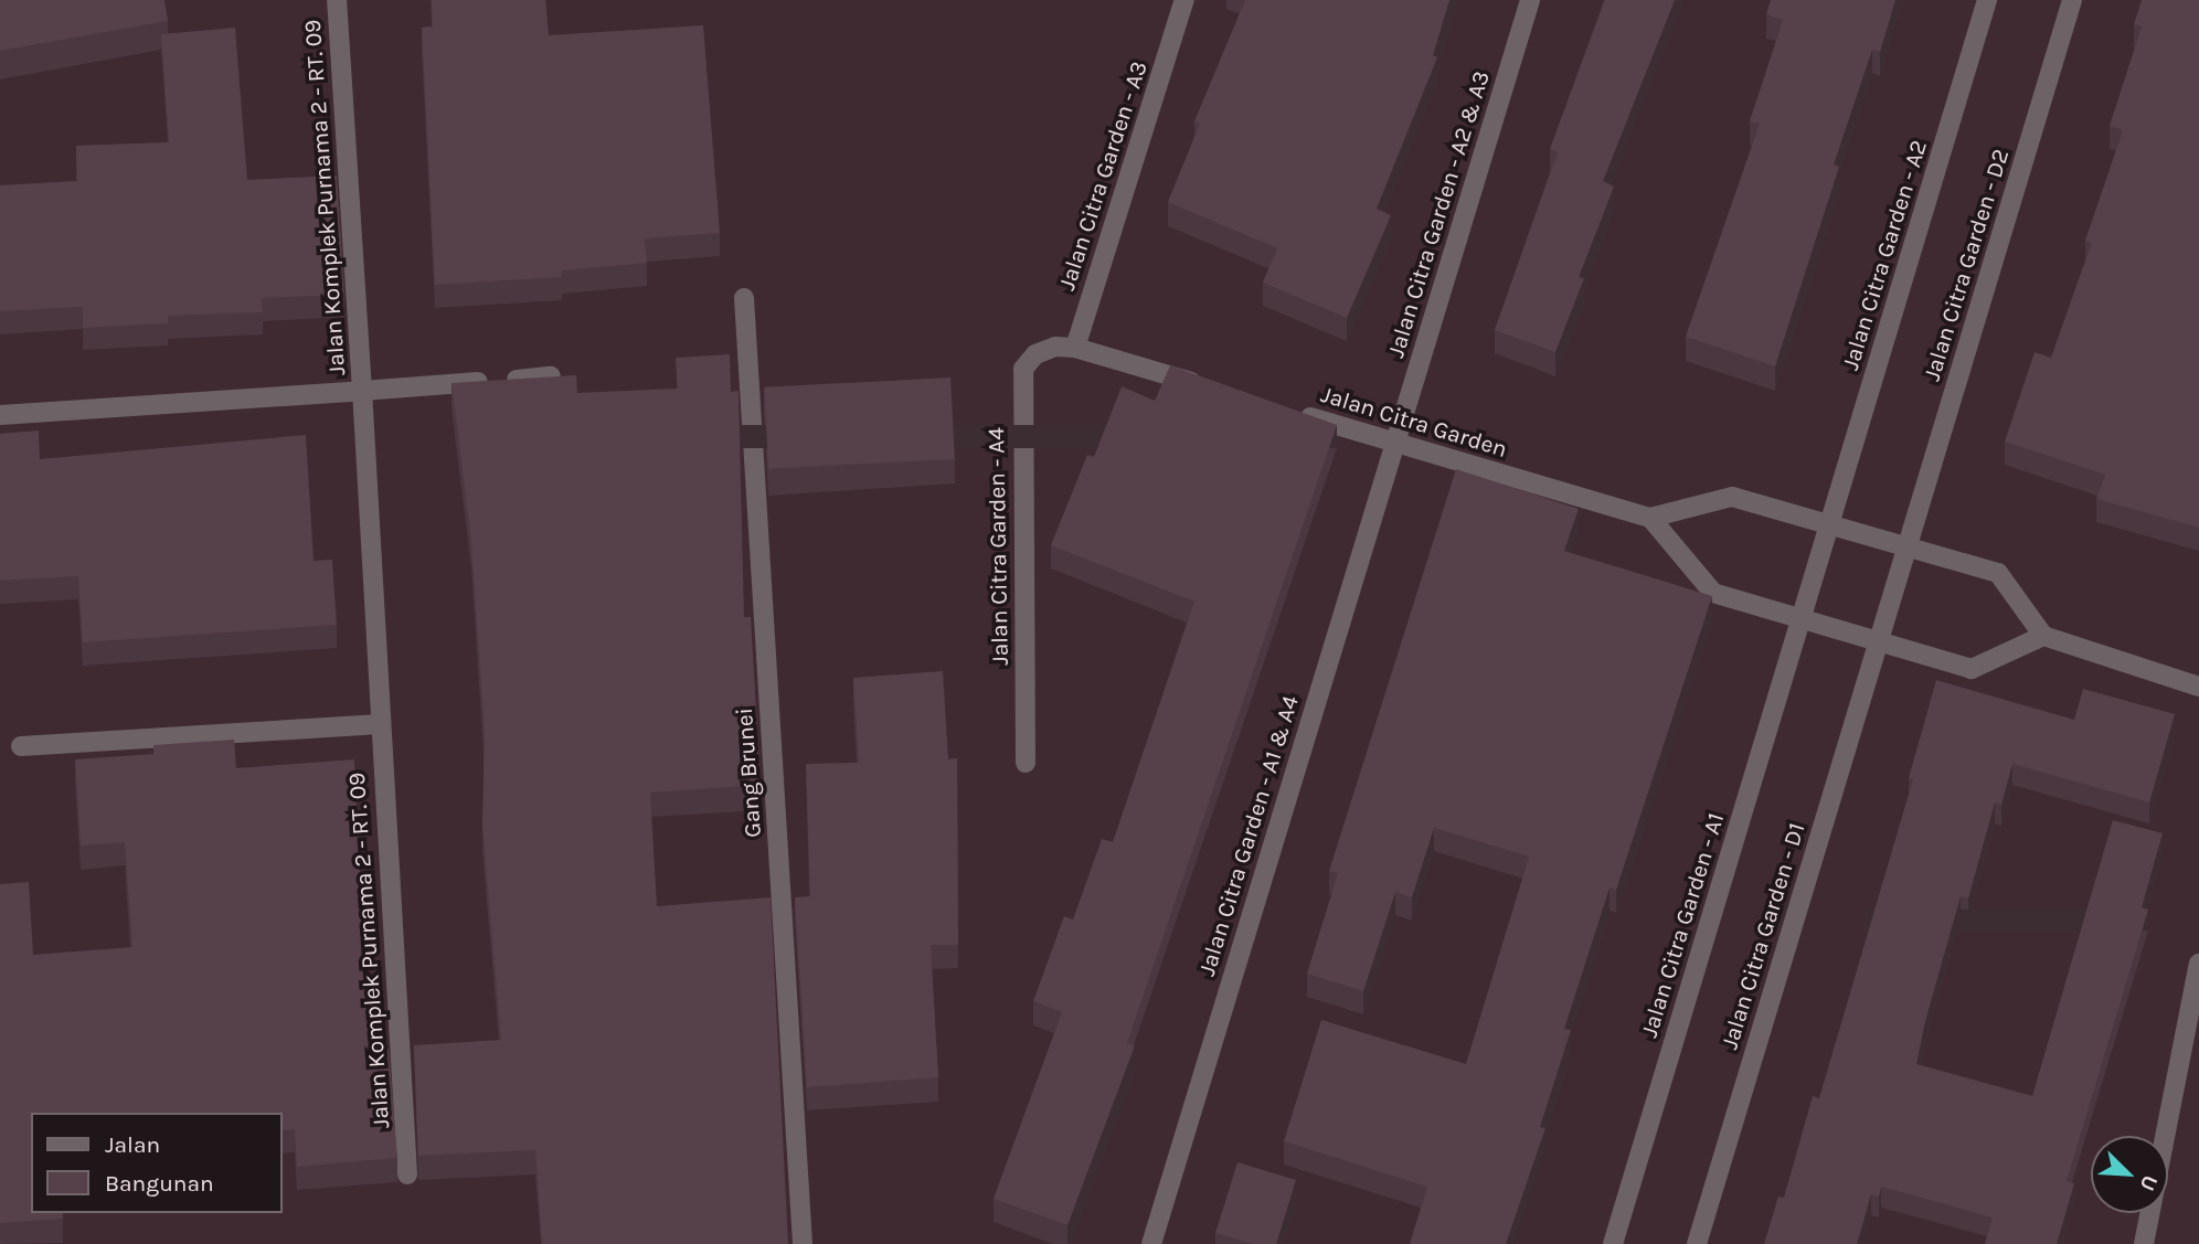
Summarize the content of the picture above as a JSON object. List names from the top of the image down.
{
  "streets": {
    "street": [
      "Jalan Citra Garden - A3",
      "Jalan Komplek Purnama 2 - RT. 09",
      "Jalan Citra Garden - A2 & A3",
      "Jalan Citra Garden - A2",
      "Jalan Citra Garden - D2",
      "Jalan Citra Garden",
      "Jalan Citra Garden - A4",
      "Gang Brunei",
      "Jalan Citra Garden - A1 & A4",
      "Jalan Citra Garden - A1",
      "Jalan Citra Garden - D1"
    ]
  },
  "crossings": [
    ["Jalan Citra Garden - A3", "Jalan Citra Garden - A4"],
    ["Jalan Citra Garden - A2 & A3", "Jalan Citra Garden"],
    ["Jalan Citra Garden - A2 & A3", "Jalan Citra Garden - A1 & A4"],
    ["Jalan Citra Garden - A2", "Jalan Citra Garden - A1"],
    ["Jalan Citra Garden - D2", "Jalan Citra Garden - D1"],
    ["Jalan Citra Garden", "Jalan Citra Garden - A1 & A4"]
  ],
  "legend": ["Jalan", "Bangunan"],
  "north": "bottom right"
}
